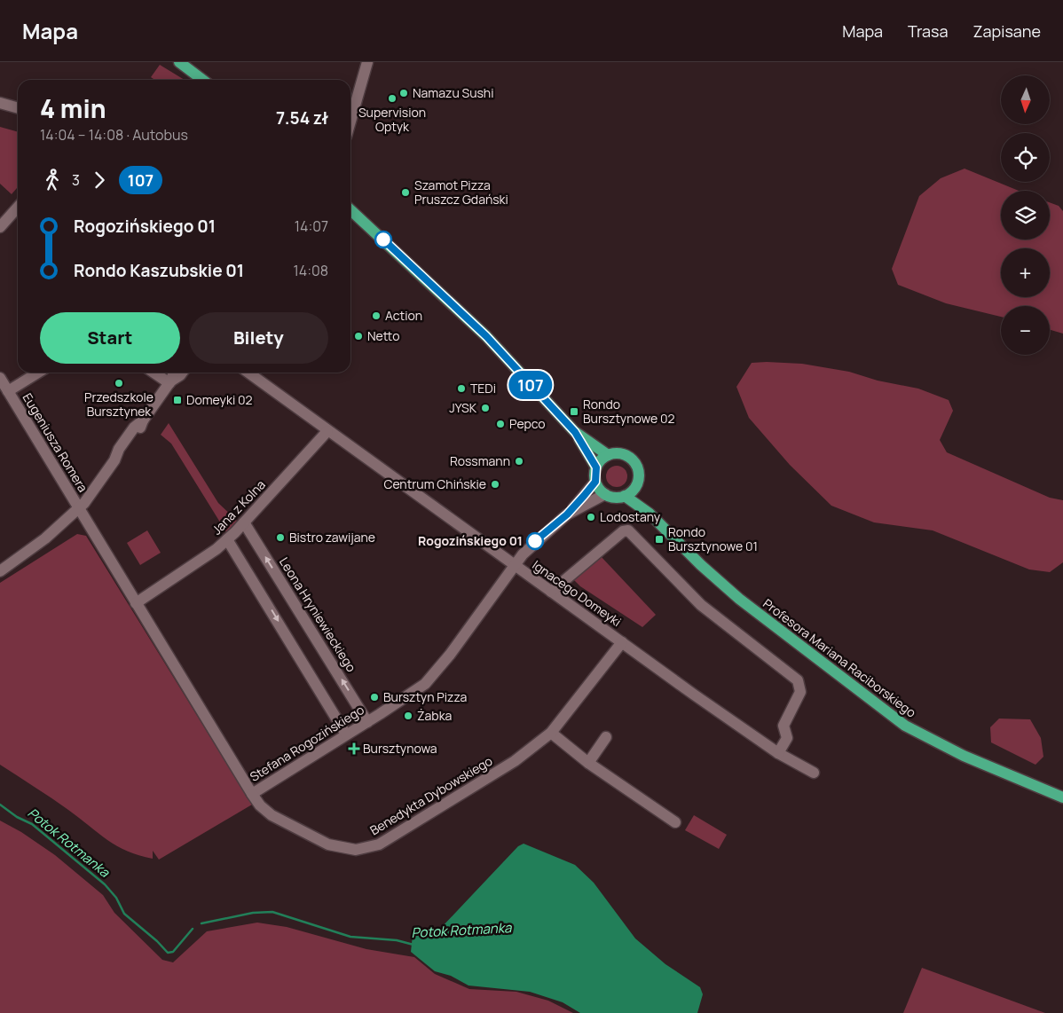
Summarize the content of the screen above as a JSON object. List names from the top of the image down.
{
  "streets": {
    "main road": ["Profesora Mariana Raciborskiego"],
    "street": [
      "Eugeniusza Romera",
      "Jana z Kolna",
      "Ignacego Domeyki",
      "Leona Hryniewieckiego",
      "Stefana Rogozińskiego",
      "Benedykta Dybowskiego"
    ]
  },
  "crossings": [
    ["Eugeniusza Romera", "Stefana Rogozińskiego"],
    ["Jana z Kolna", "Ignacego Domeyki"],
    ["Jana z Kolna", "Leona Hryniewieckiego"],
    ["Jana z Kolna", "Stefana Rogozińskiego"],
    ["Ignacego Domeyki", "Stefana Rogozińskiego"],
    ["Ignacego Domeyki", "Benedykta Dybowskiego"],
    ["Leona Hryniewieckiego", "Stefana Rogozińskiego"],
    ["Profesora Mariana Raciborskiego", "Stefana Rogozińskiego"],
    ["Stefana Rogozińskiego", "Benedykta Dybowskiego"]
  ],
  "water": ["Potok Rotmanka"],
  "places": {
    "other": [
      "Namazu Sushi",
      "Supervision Optyk",
      "Szamot Pizza Pruszcz Gdański",
      "Action",
      "Netto",
      "Przedszkole Bursztynek",
      "TEDi",
      "JYSK",
      "Pepco",
      "Rossmann",
      "Centrum Chińskie",
      "Lodostany",
      "Bistro zawijane",
      "Rogozińskiego 01",
      "Bursztyn Pizza",
      "Żabka"
    ],
    "transit": ["Domeyki 02", "Rondo Bursztynowe 02", "Rondo Bursztynowe 01"],
    "health": ["Bursztynowa"]
  },
  "lines": ["bus line 107"],
  "north": "bottom",
  "page": {
    "header": "Mapa",
    "nav": ["Mapa", "Trasa", "Zapisane"],
    "on_map": "107",
    "map_buttons": ["+", "−"],
    "heading": ["4 min", "14:04 – 14:08 · Autobus", "7.54 zł"],
    "legs": ["3", "107"],
    "list": [
      {
        "name": "Rogozińskiego 01",
        "value": "14:07"
      },
      {
        "name": "Rondo Kaszubskie 01",
        "value": "14:08"
      }
    ],
    "buttons": ["Start", "Bilety"]
  }
}
